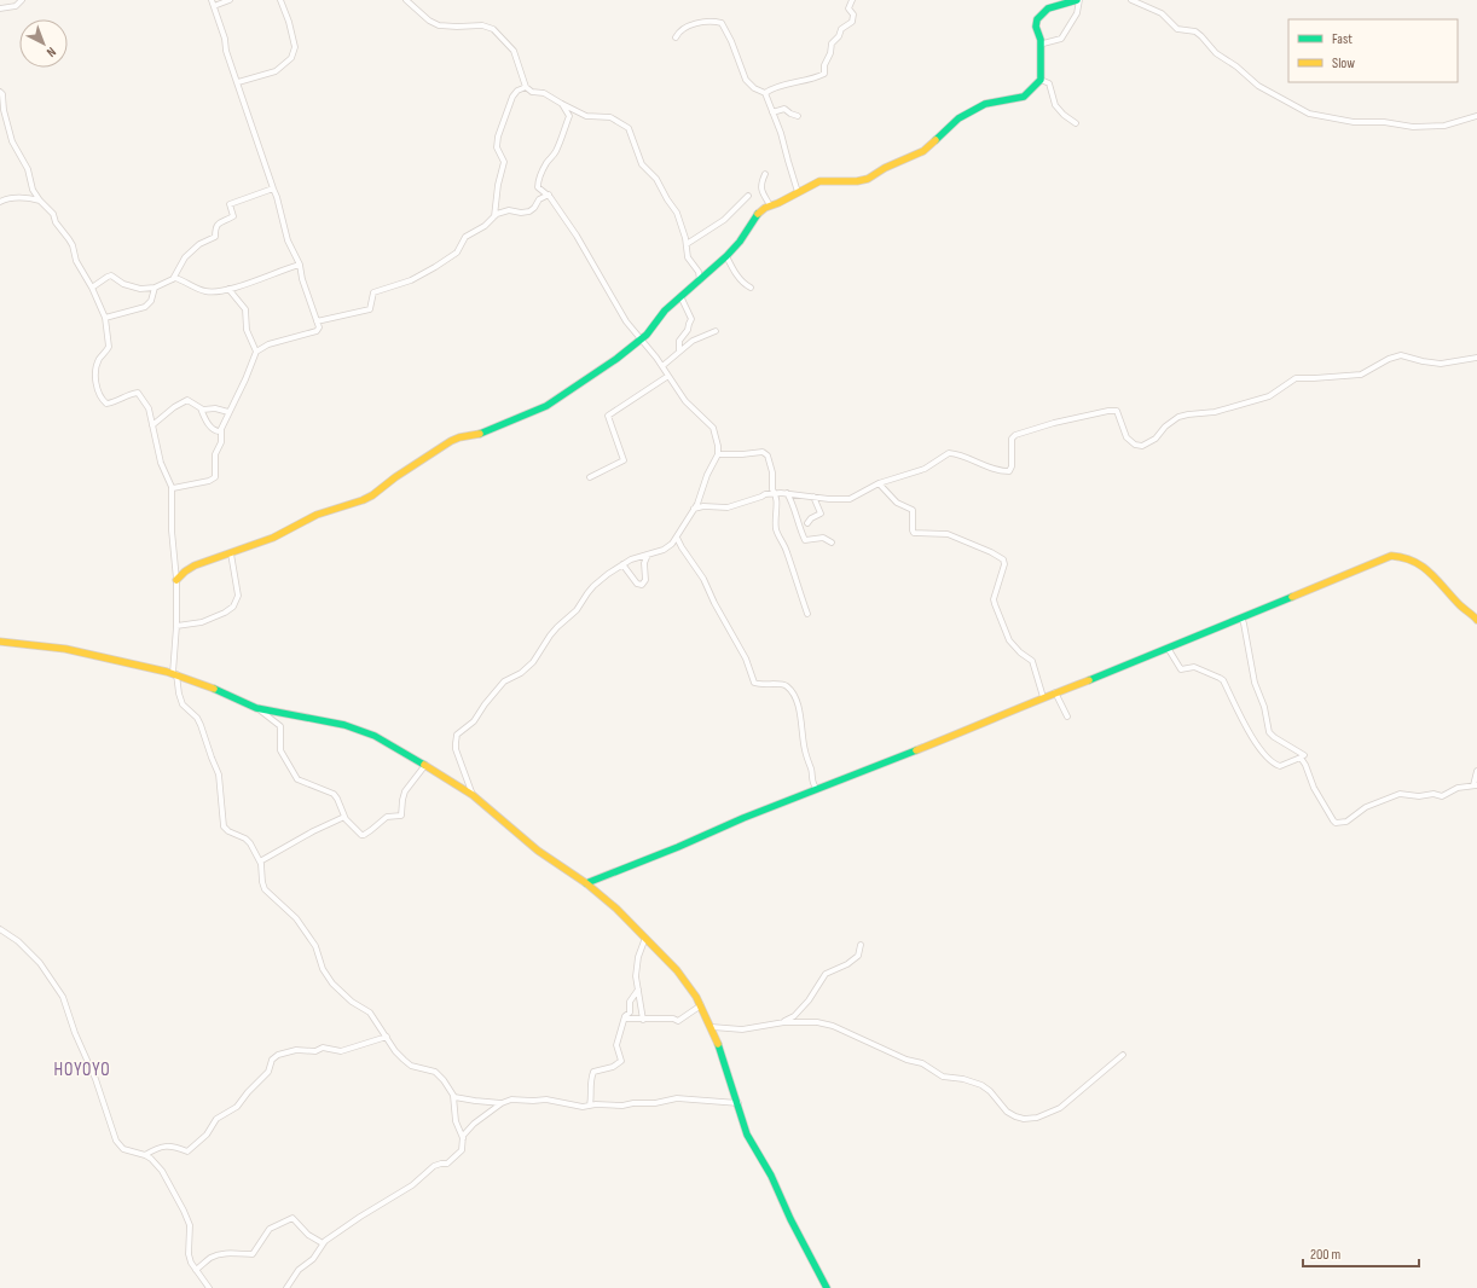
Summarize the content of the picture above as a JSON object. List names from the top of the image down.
{
  "districts": ["HOYOYO"],
  "legend": ["Fast", "Slow"],
  "scale_bar": "200 m",
  "north": "bottom right"
}
